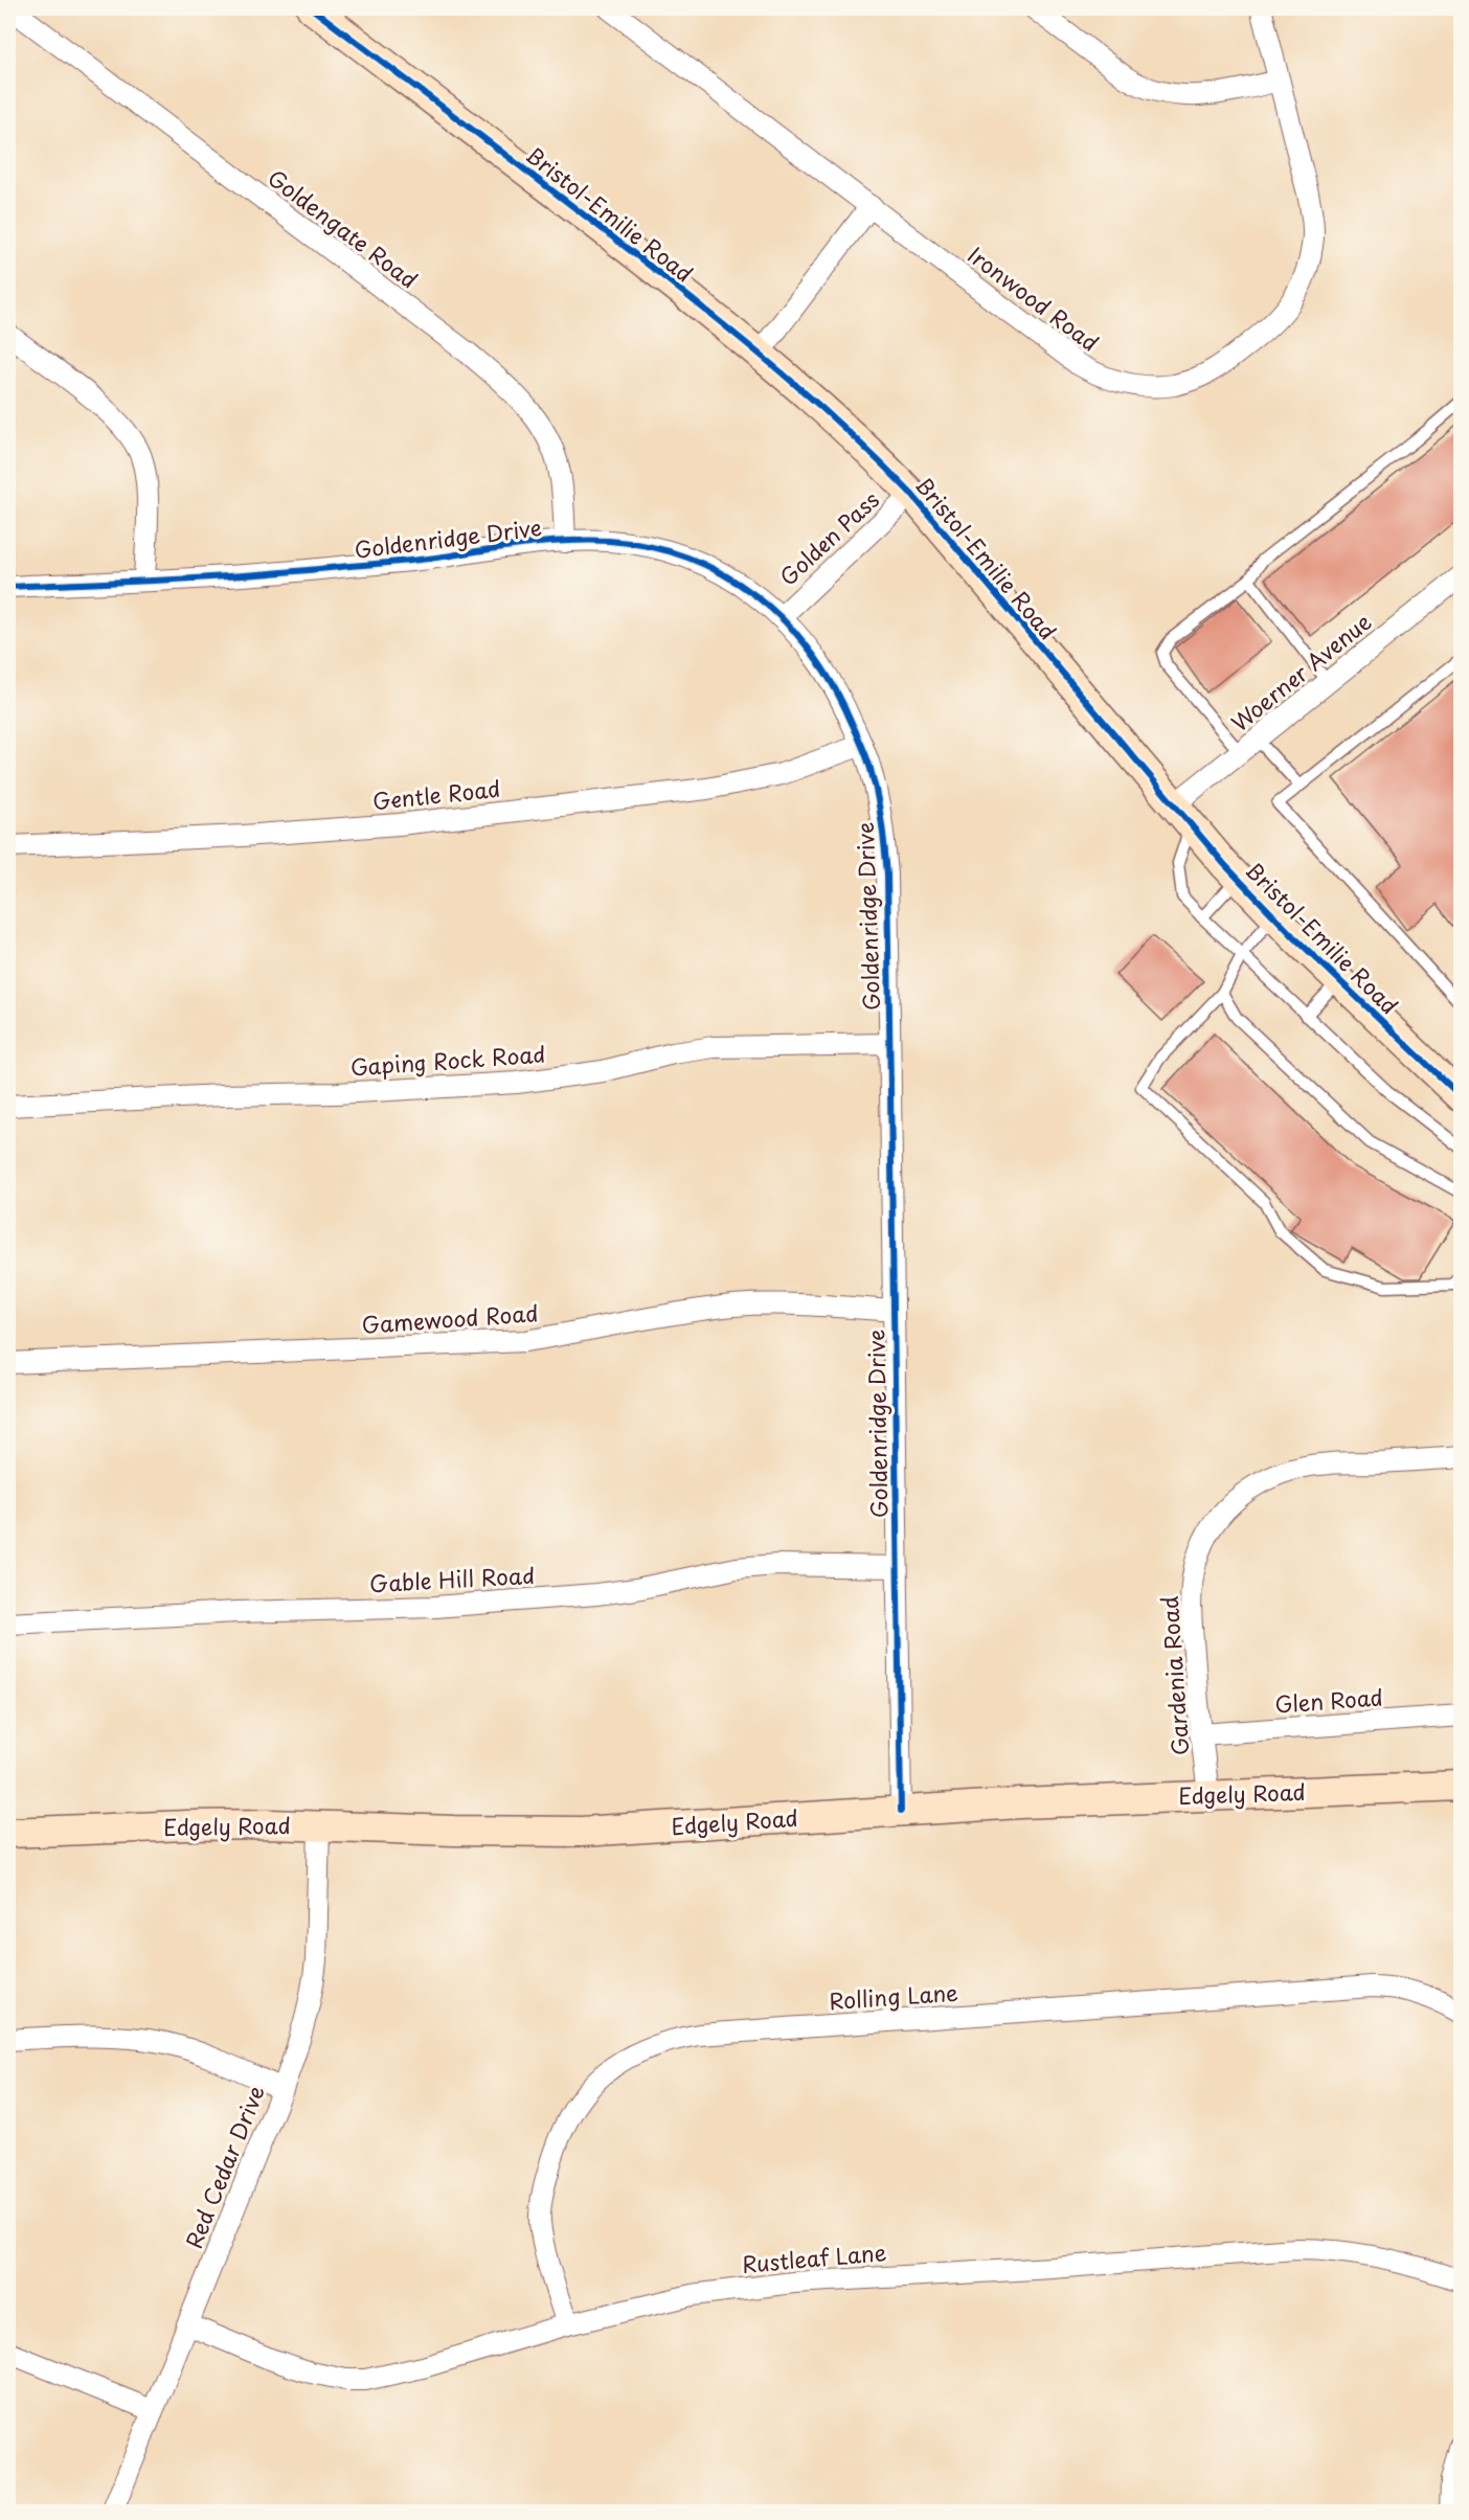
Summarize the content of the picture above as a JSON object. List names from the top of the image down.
{
  "streets": {
    "street": [
      "Bristol-Emilie Road",
      "Goldengate Road",
      "Ironwood Road",
      "Goldenridge Drive",
      "Golden Pass",
      "Woerner Avenue",
      "Gentle Road",
      "Gaping Rock Road",
      "Gamewood Road",
      "Gable Hill Road",
      "Gardenia Road",
      "Glen Road",
      "Edgely Road",
      "Rolling Lane",
      "Red Cedar Drive",
      "Rustleaf Lane"
    ]
  },
  "crossings": [
    ["Bristol-Emilie Road", "Golden Pass"],
    ["Bristol-Emilie Road", "Woerner Avenue"],
    ["Goldengate Road", "Goldenridge Drive"],
    ["Goldenridge Drive", "Golden Pass"],
    ["Goldenridge Drive", "Gentle Road"],
    ["Goldenridge Drive", "Gaping Rock Road"],
    ["Goldenridge Drive", "Gamewood Road"],
    ["Goldenridge Drive", "Gable Hill Road"],
    ["Goldenridge Drive", "Edgely Road"],
    ["Gardenia Road", "Glen Road"],
    ["Gardenia Road", "Edgely Road"],
    ["Edgely Road", "Red Cedar Drive"],
    ["Rolling Lane", "Rustleaf Lane"],
    ["Red Cedar Drive", "Rustleaf Lane"]
  ]
}
